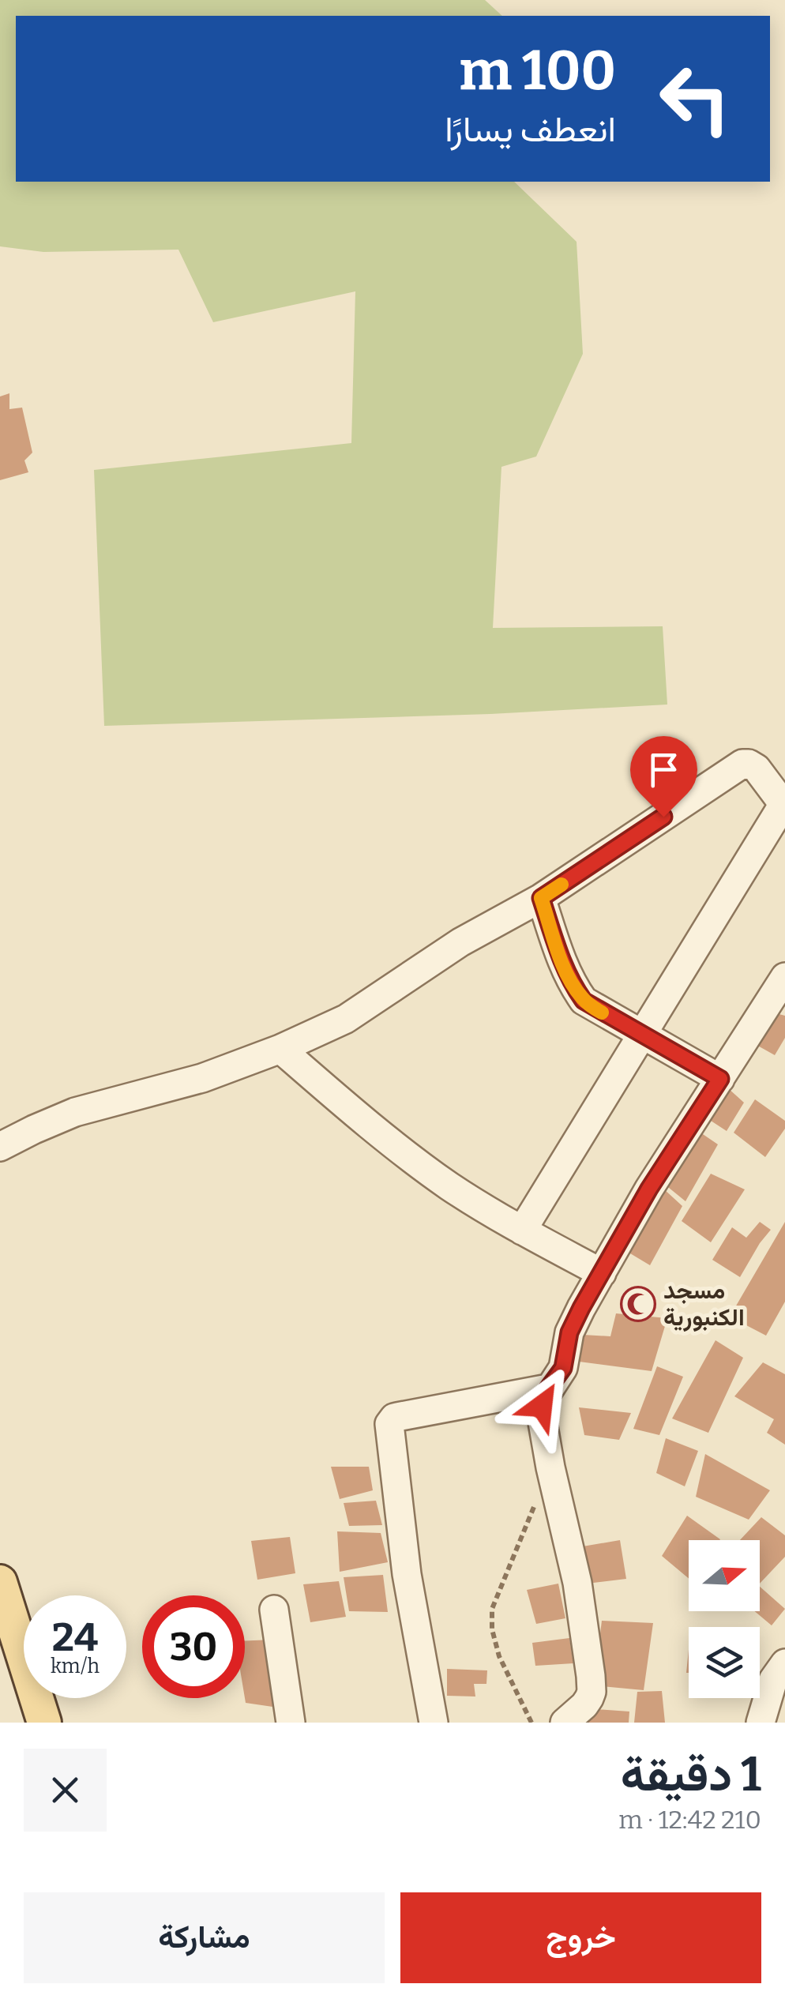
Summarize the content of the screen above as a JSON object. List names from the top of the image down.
{
  "places": {
    "mosque": ["مسجد الكنبورية"]
  },
  "north": "right",
  "page": {
    "turn": ["100 m", "انعطف يسارًا"],
    "speed": "24 km/h",
    "limit": "30",
    "heading": ["1 دقيقة", "210 m · 12:42"],
    "buttons": ["خروج", "مشاركة"]
  }
}
